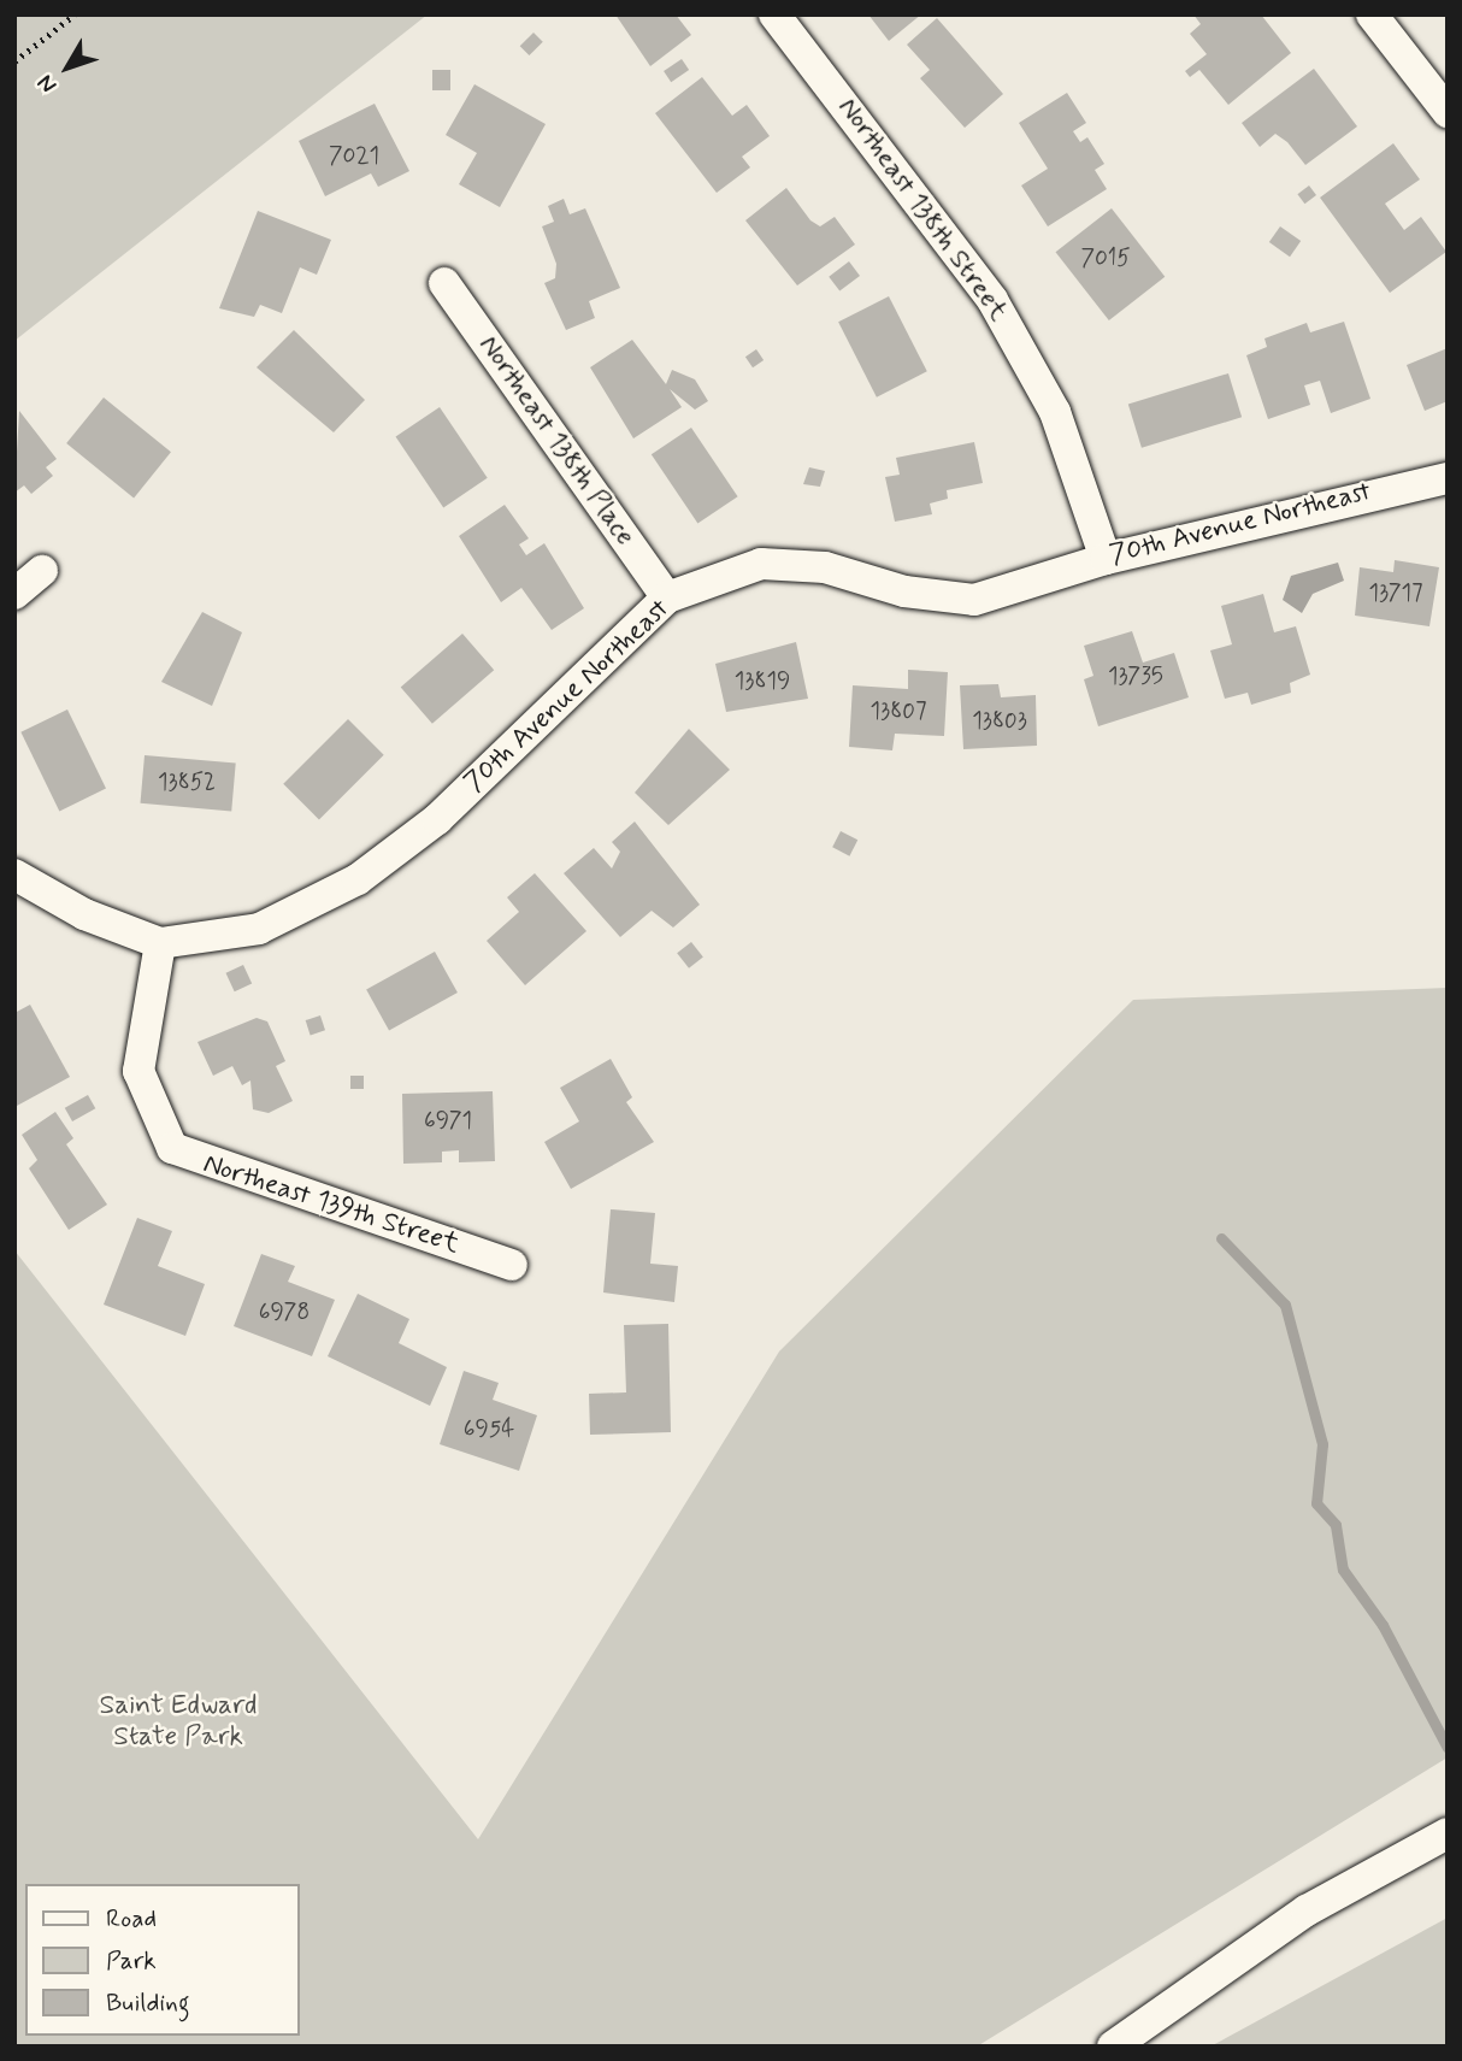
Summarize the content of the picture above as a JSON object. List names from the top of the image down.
{
  "streets": {
    "street": [
      "Northeast 138th Street",
      "Northeast 138th Place",
      "70th Avenue Northeast",
      "Northeast 139th Street"
    ]
  },
  "crossings": [
    ["Northeast 138th Street", "70th Avenue Northeast"],
    ["Northeast 138th Place", "70th Avenue Northeast"],
    ["70th Avenue Northeast", "Northeast 139th Street"]
  ],
  "parks": ["Saint Edward State Park"],
  "house_numbers": [
    "7021",
    "7015",
    "13717",
    "13735",
    "13819",
    "13807",
    "13803",
    "13852",
    "6971",
    "6978",
    "6954"
  ],
  "legend": ["Road", "Park", "Building"],
  "north": "bottom left"
}
